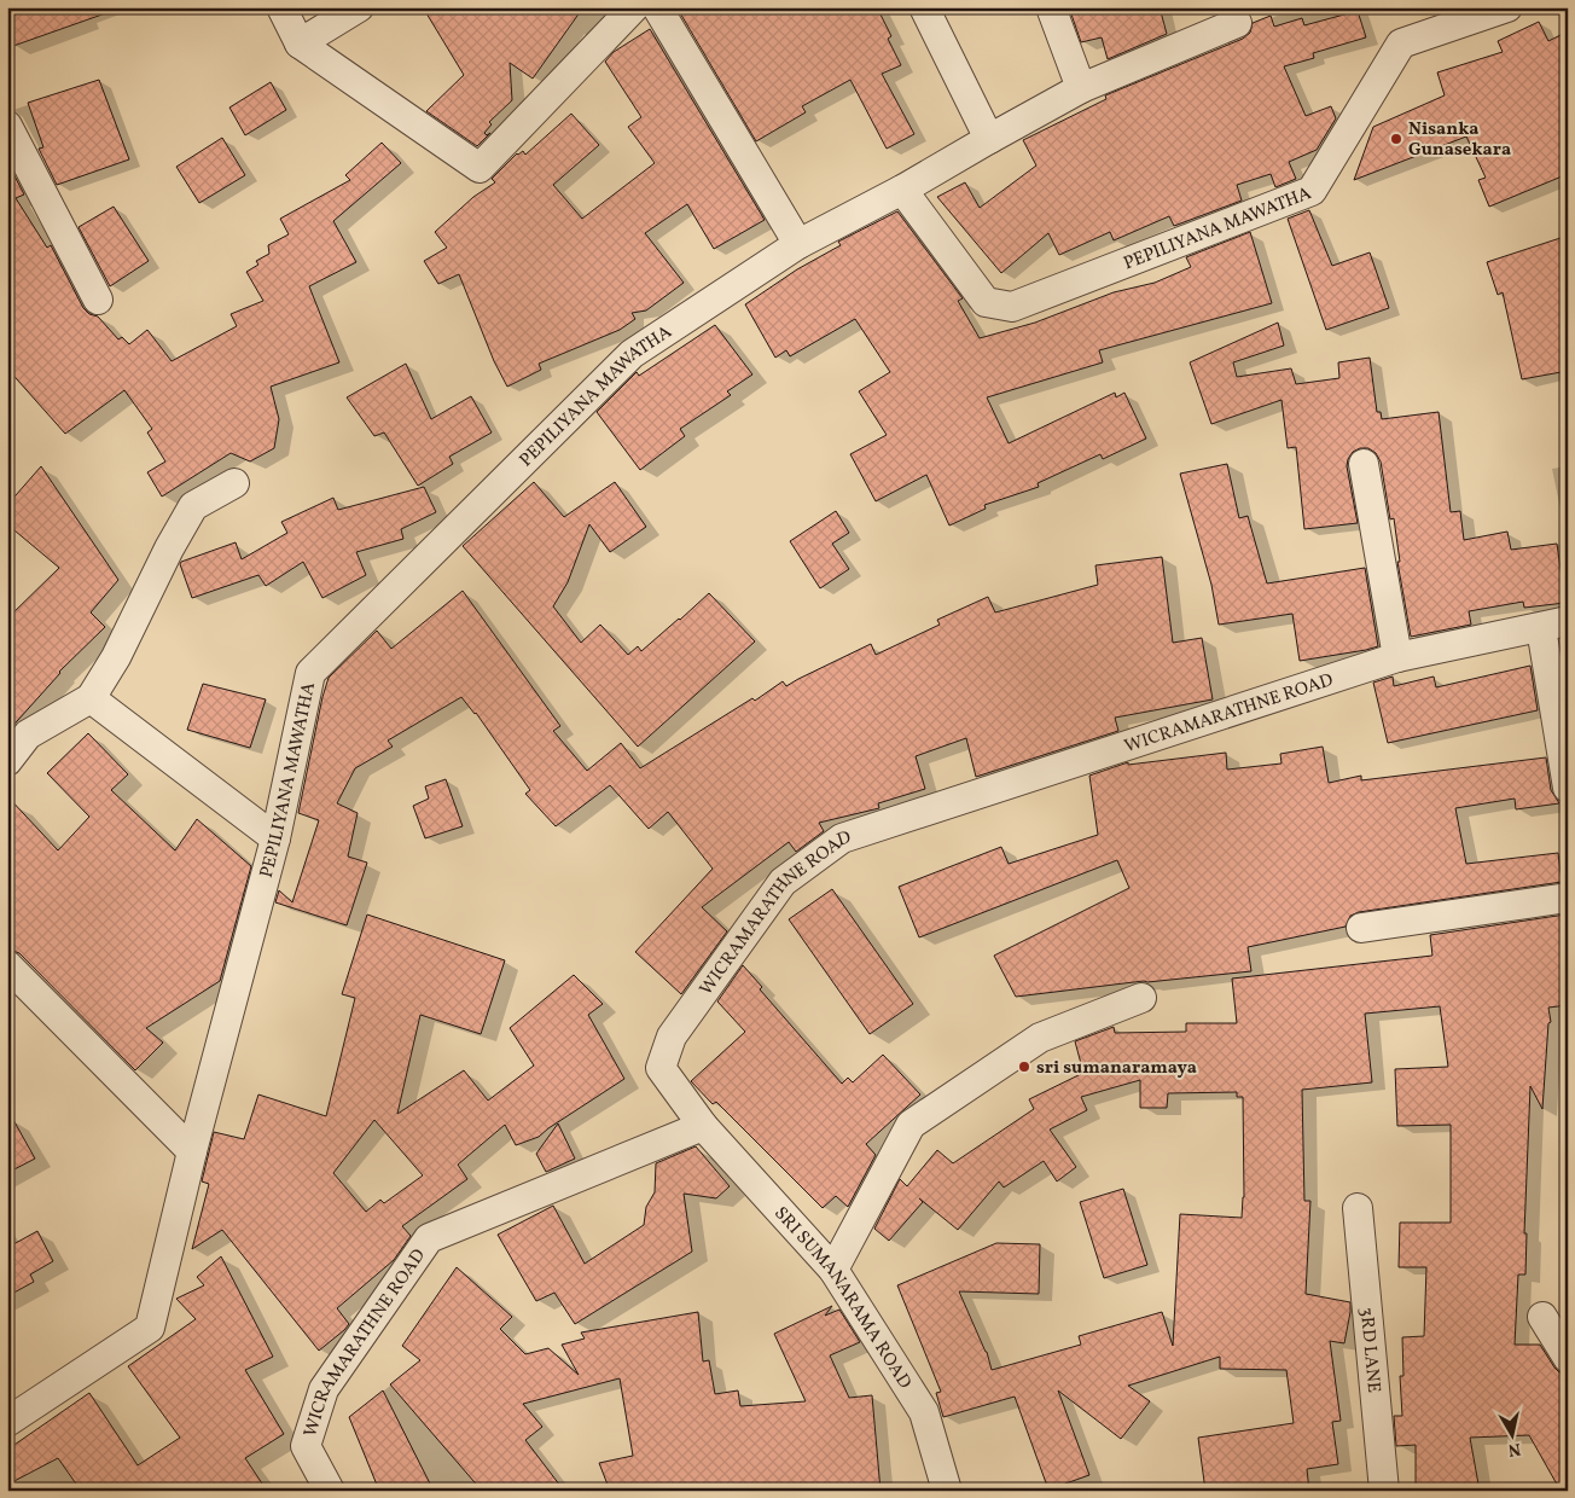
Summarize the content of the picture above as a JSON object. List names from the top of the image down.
{
  "streets": {
    "street": [
      "PEPILIYANA MAWATHA",
      "WICRAMARATHNE ROAD",
      "SRI SUMANARAMA ROAD",
      "3RD LANE"
    ]
  },
  "crossings": [
    ["WICRAMARATHNE ROAD", "SRI SUMANARAMA ROAD"]
  ],
  "places": ["Nisanka Gunasekara", "sri sumanaramaya"],
  "north": "bottom"
}
